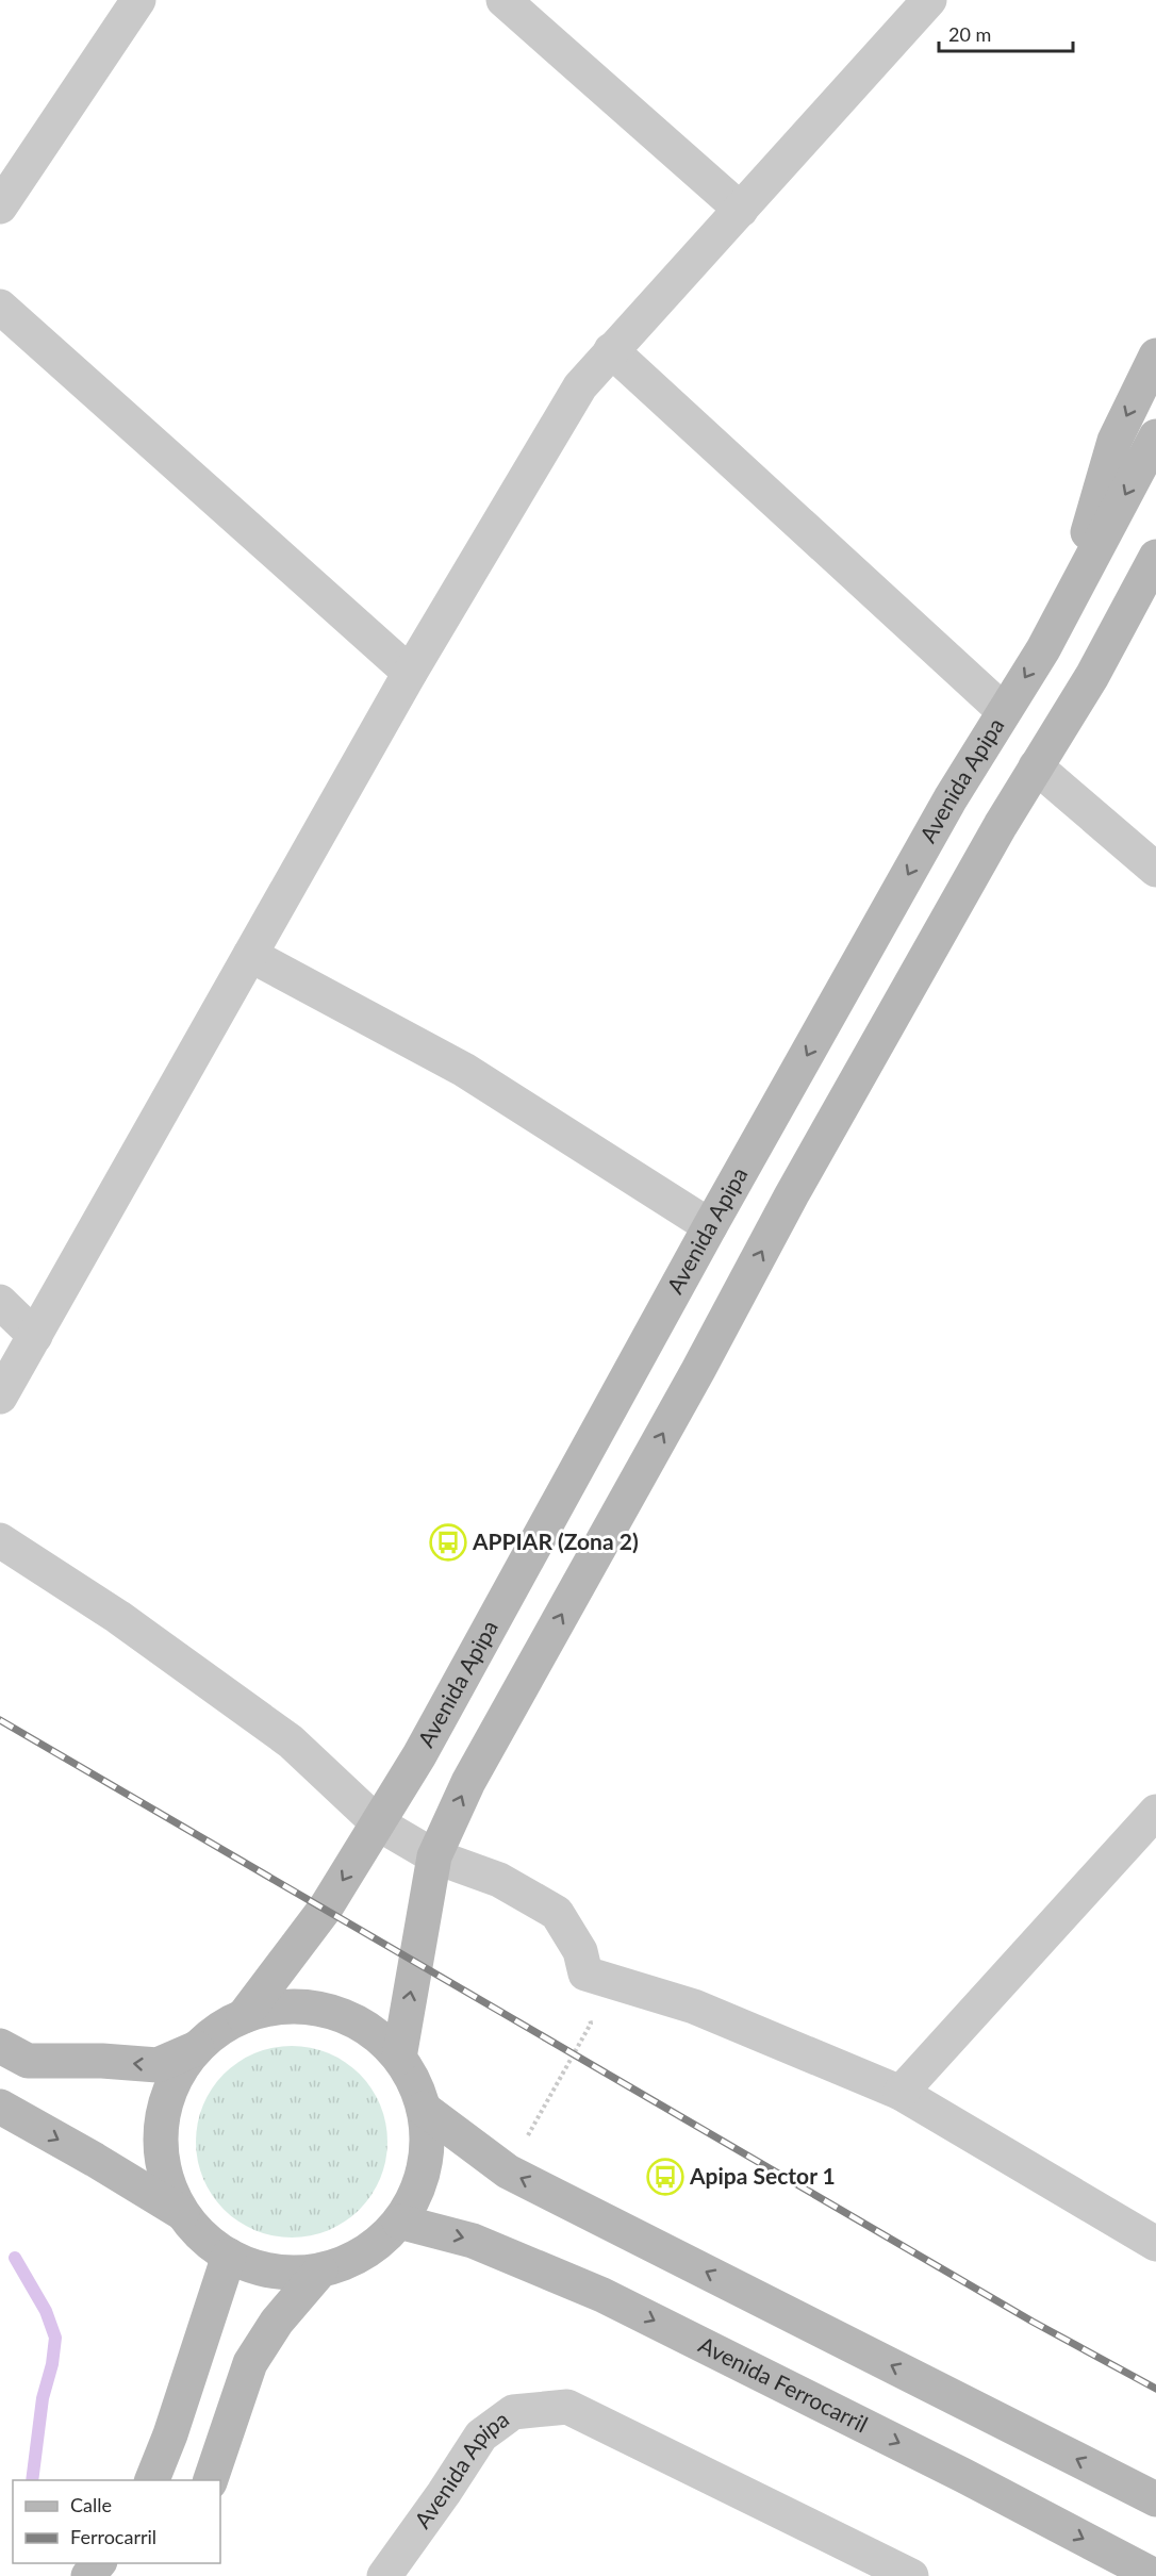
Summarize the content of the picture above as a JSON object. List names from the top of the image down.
{
  "streets": {
    "main road": ["Avenida Apipa", "Avenida Ferrocarril"]
  },
  "places": {
    "bus stop": ["APPIAR (Zona 2)", "Apipa Sector 1"]
  },
  "legend": ["Calle", "Ferrocarril"],
  "scale_bar": "20 m"
}
